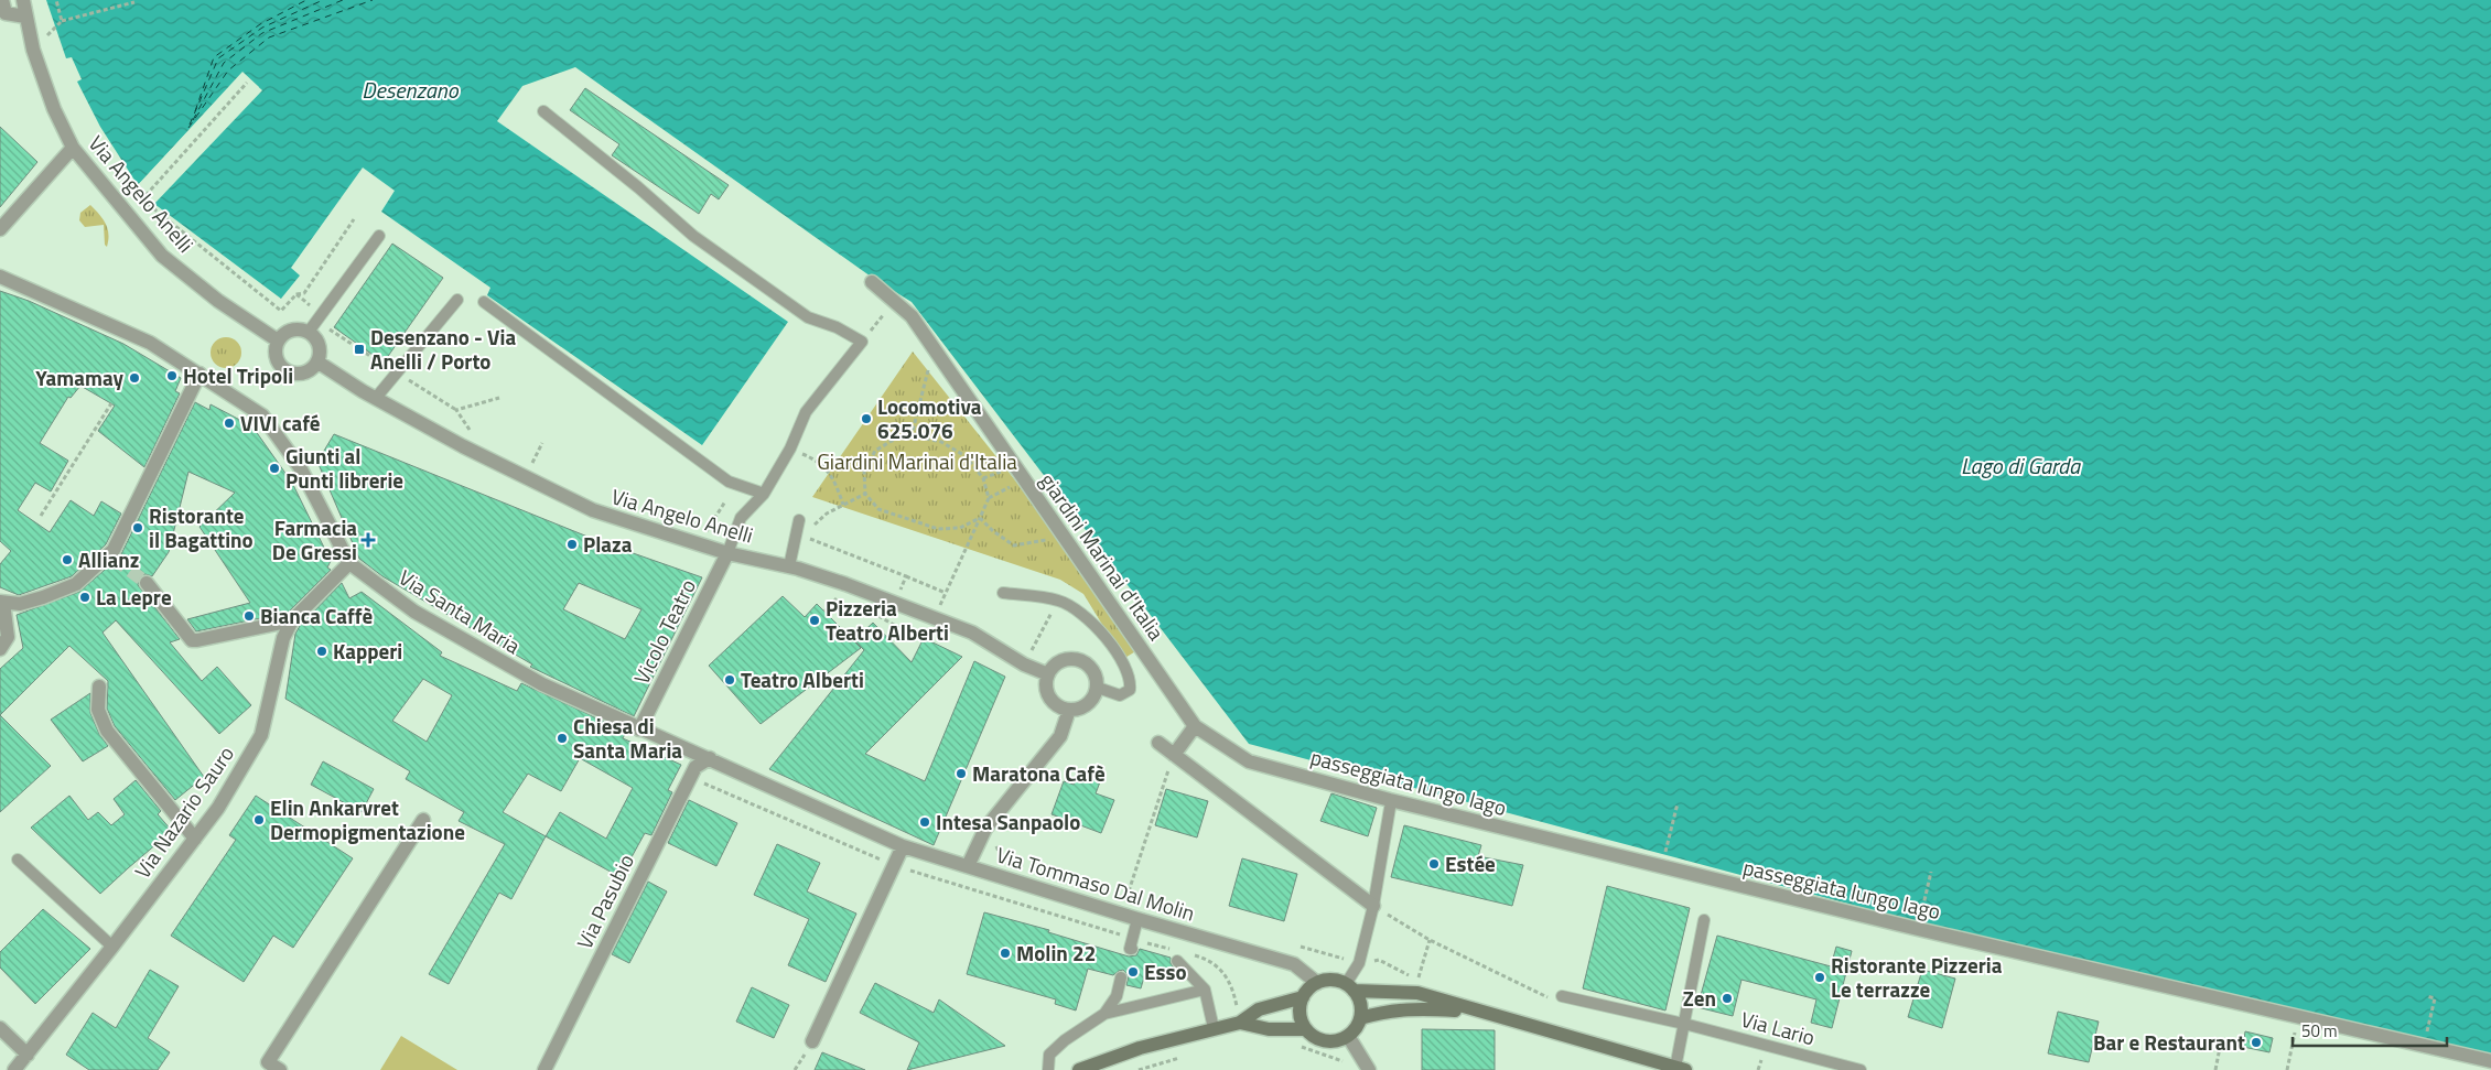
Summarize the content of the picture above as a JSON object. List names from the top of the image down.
{
  "streets": {
    "street": [
      "Via Angelo Anelli",
      "giardini Marinai d'Italia",
      "Via Santa Maria",
      "Vicolo Teatro",
      "passeggiata lungo lago",
      "Via Nazario Sauro",
      "Via Tommaso Dal Molin",
      "Via Pasubio"
    ],
    "lane": ["Via Lario"]
  },
  "crossings": [
    ["Via Angelo Anelli", "Vicolo Teatro"],
    ["giardini Marinai d'Italia", "passeggiata lungo lago"],
    ["Via Santa Maria", "Vicolo Teatro"],
    ["Via Santa Maria", "Via Nazario Sauro"],
    ["Via Santa Maria", "Via Tommaso Dal Molin"]
  ],
  "water": ["Desenzano", "Lago di Garda"],
  "parks": ["Giardini Marinai d'Italia"],
  "places": {
    "transit": ["Desenzano - Via Anelli / Porto"],
    "other": [
      "Hotel Tripoli",
      "Yamamay",
      "Locomotiva 625.076",
      "VIVI café",
      "Giunti al Punti librerie",
      "Ristorante il Bagattino",
      "Plaza",
      "Allianz",
      "La Lepre",
      "Bianca Caffè",
      "Pizzeria Teatro Alberti",
      "Kapperi",
      "Teatro Alberti",
      "Chiesa di Santa Maria",
      "Maratona Cafè",
      "Elin Ankarvret Dermopigmentazione",
      "Intesa Sanpaolo",
      "Estée",
      "Molin 22",
      "Esso",
      "Ristorante Pizzeria Le terrazze",
      "Zen",
      "Bar e Restaurant"
    ],
    "health": ["Farmacia De Gressi"]
  },
  "scale_bar": "50 m"
}
